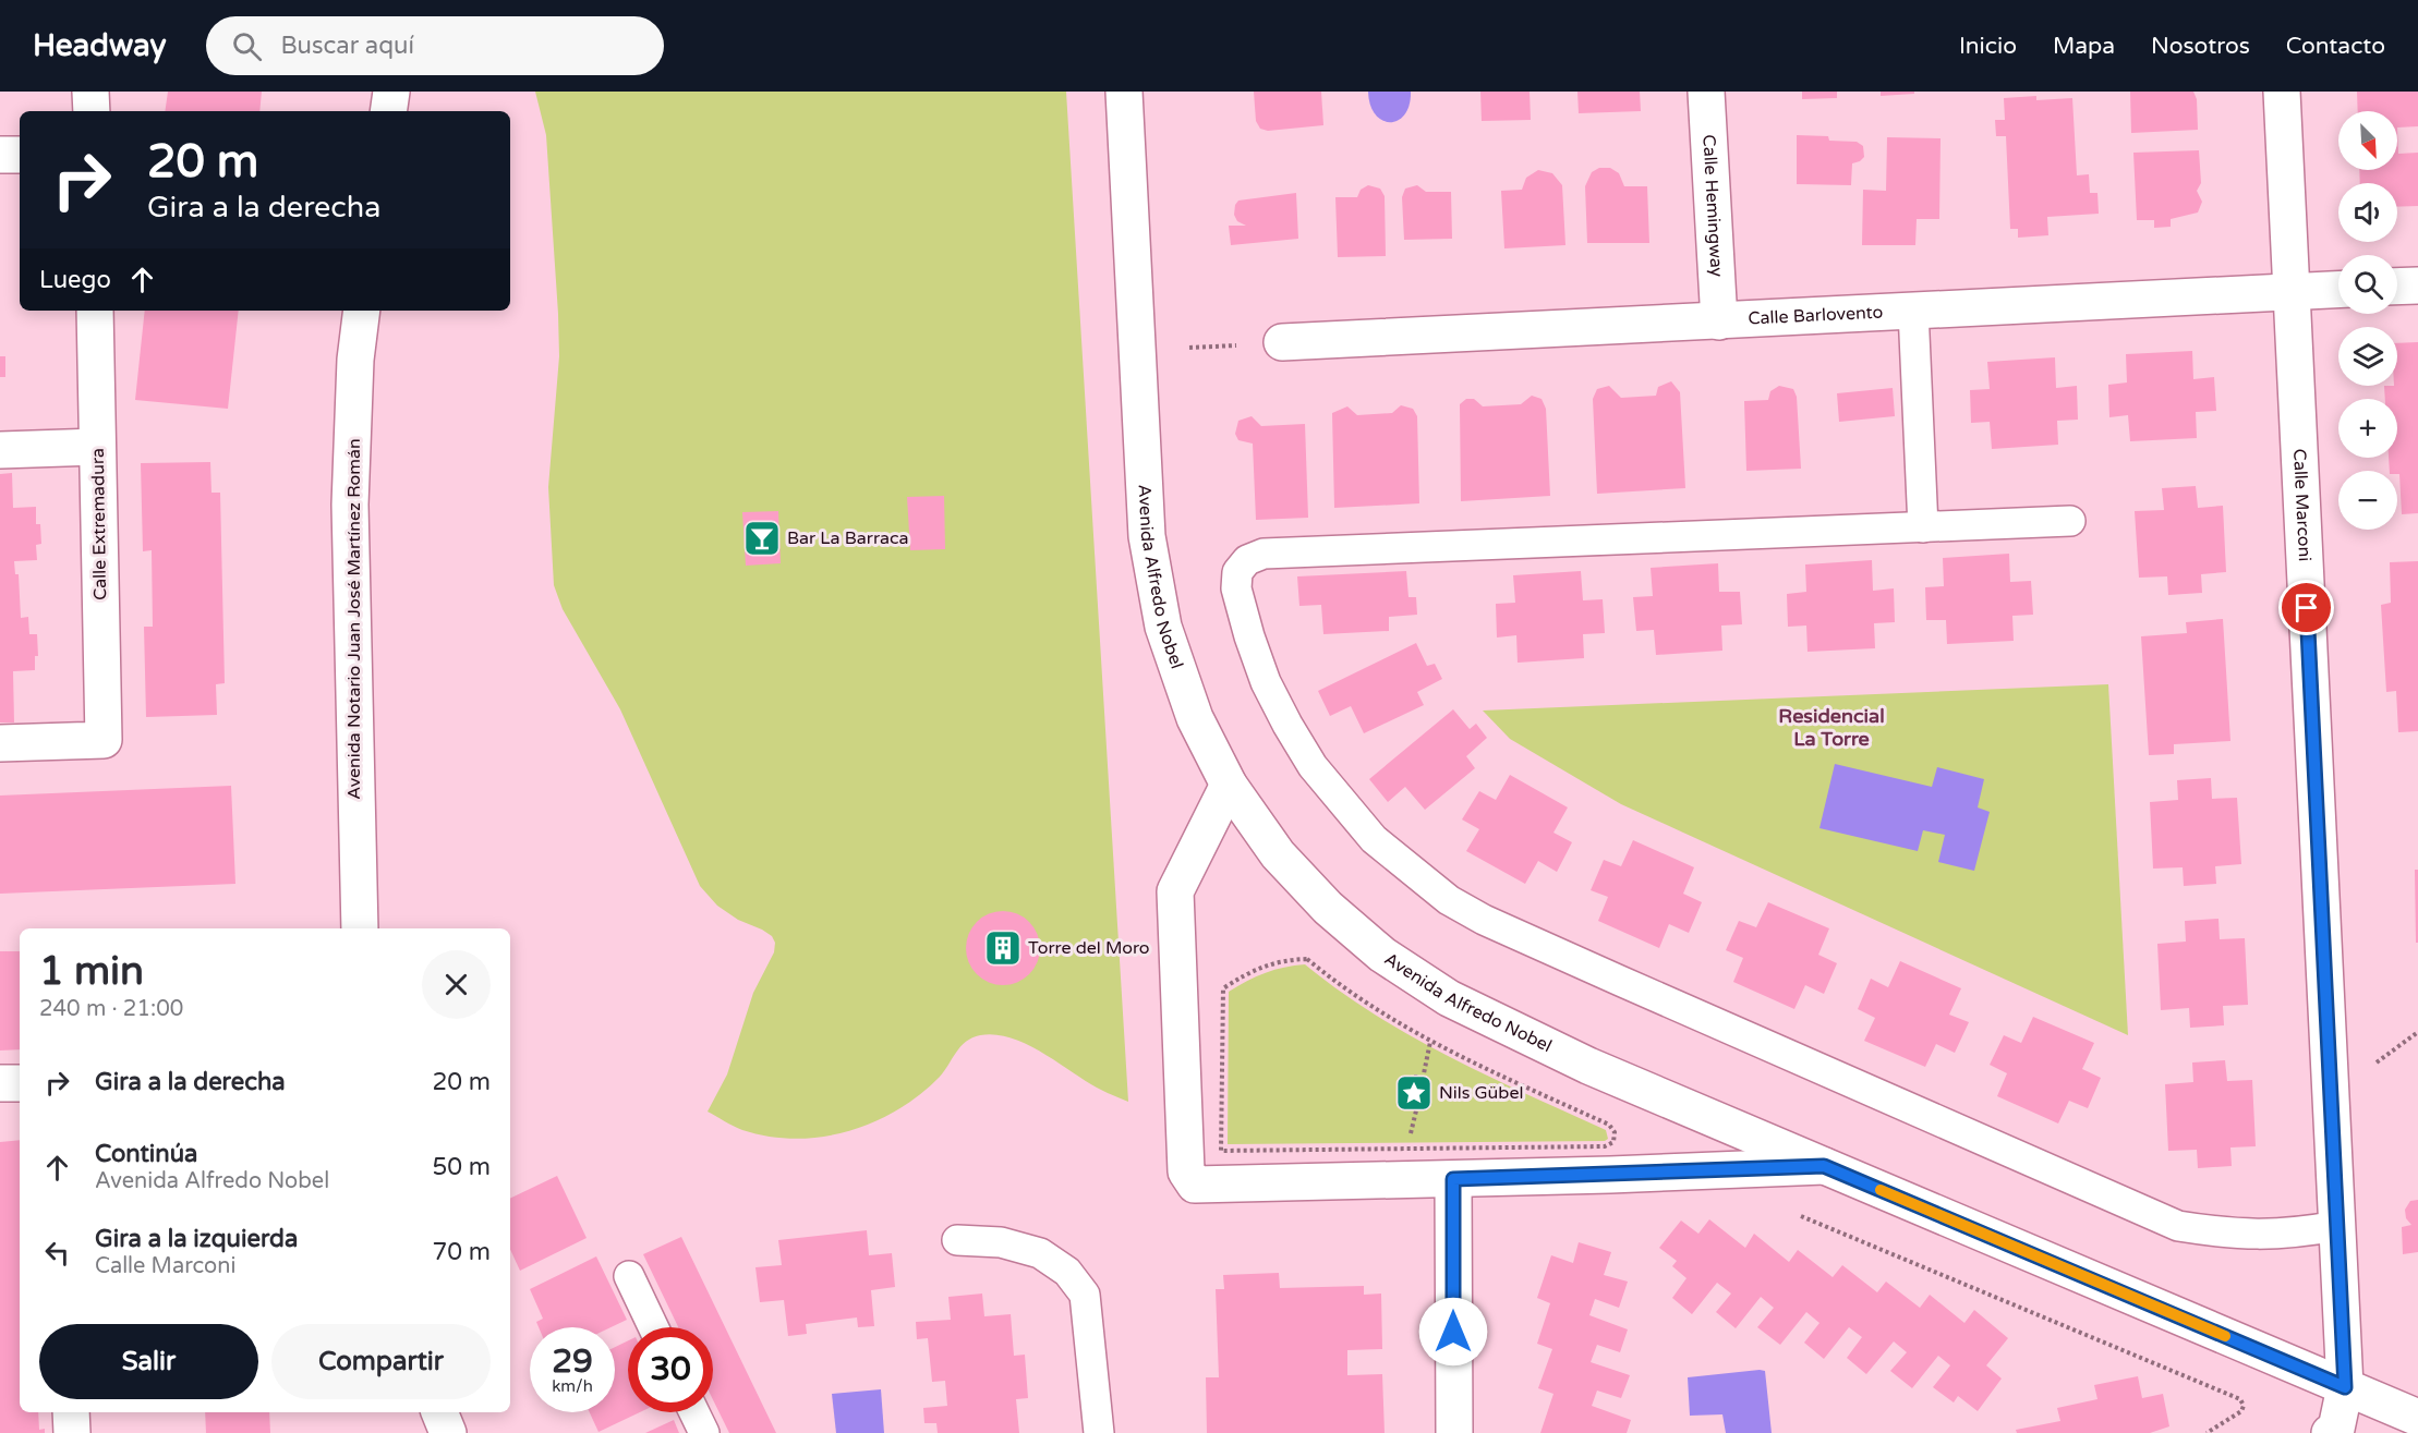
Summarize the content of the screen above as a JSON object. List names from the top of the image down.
{
  "streets": {
    "street": [
      "Calle Hemingway",
      "Calle Barlovento",
      "Calle Marconi",
      "Calle Extremadura",
      "Avenida Alfredo Nobel",
      "Avenida Notario Juan José Martínez Román"
    ]
  },
  "crossings": [
    ["Calle Hemingway", "Calle Barlovento"],
    ["Calle Barlovento", "Calle Marconi"],
    ["Calle Marconi", "Avenida Alfredo Nobel"]
  ],
  "districts": ["Residencial La Torre"],
  "places": {
    "bar": ["Bar La Barraca"],
    "building": ["Torre del Moro"],
    "place": ["Nils Gübel"]
  },
  "north": "bottom right",
  "page": {
    "header": "Headway",
    "search": "Buscar aquí",
    "nav": [
      "Inicio",
      "Mapa",
      "Nosotros",
      "Contacto"
    ],
    "map_buttons": ["+", "−"],
    "turn": ["20 m", "Gira a la derecha"],
    "then": "Luego",
    "heading": ["1 min", "240 m · 21:00"],
    "list": [
      {
        "name": "Gira a la derecha",
        "value": "20 m"
      },
      {
        "name": "Continúa",
        "note": "Avenida Alfredo Nobel",
        "value": "50 m"
      },
      {
        "name": "Gira a la izquierda",
        "note": "Calle Marconi",
        "value": "70 m"
      }
    ],
    "buttons": ["Salir", "Compartir"],
    "speed": "29 km/h",
    "limit": "30"
  }
}
